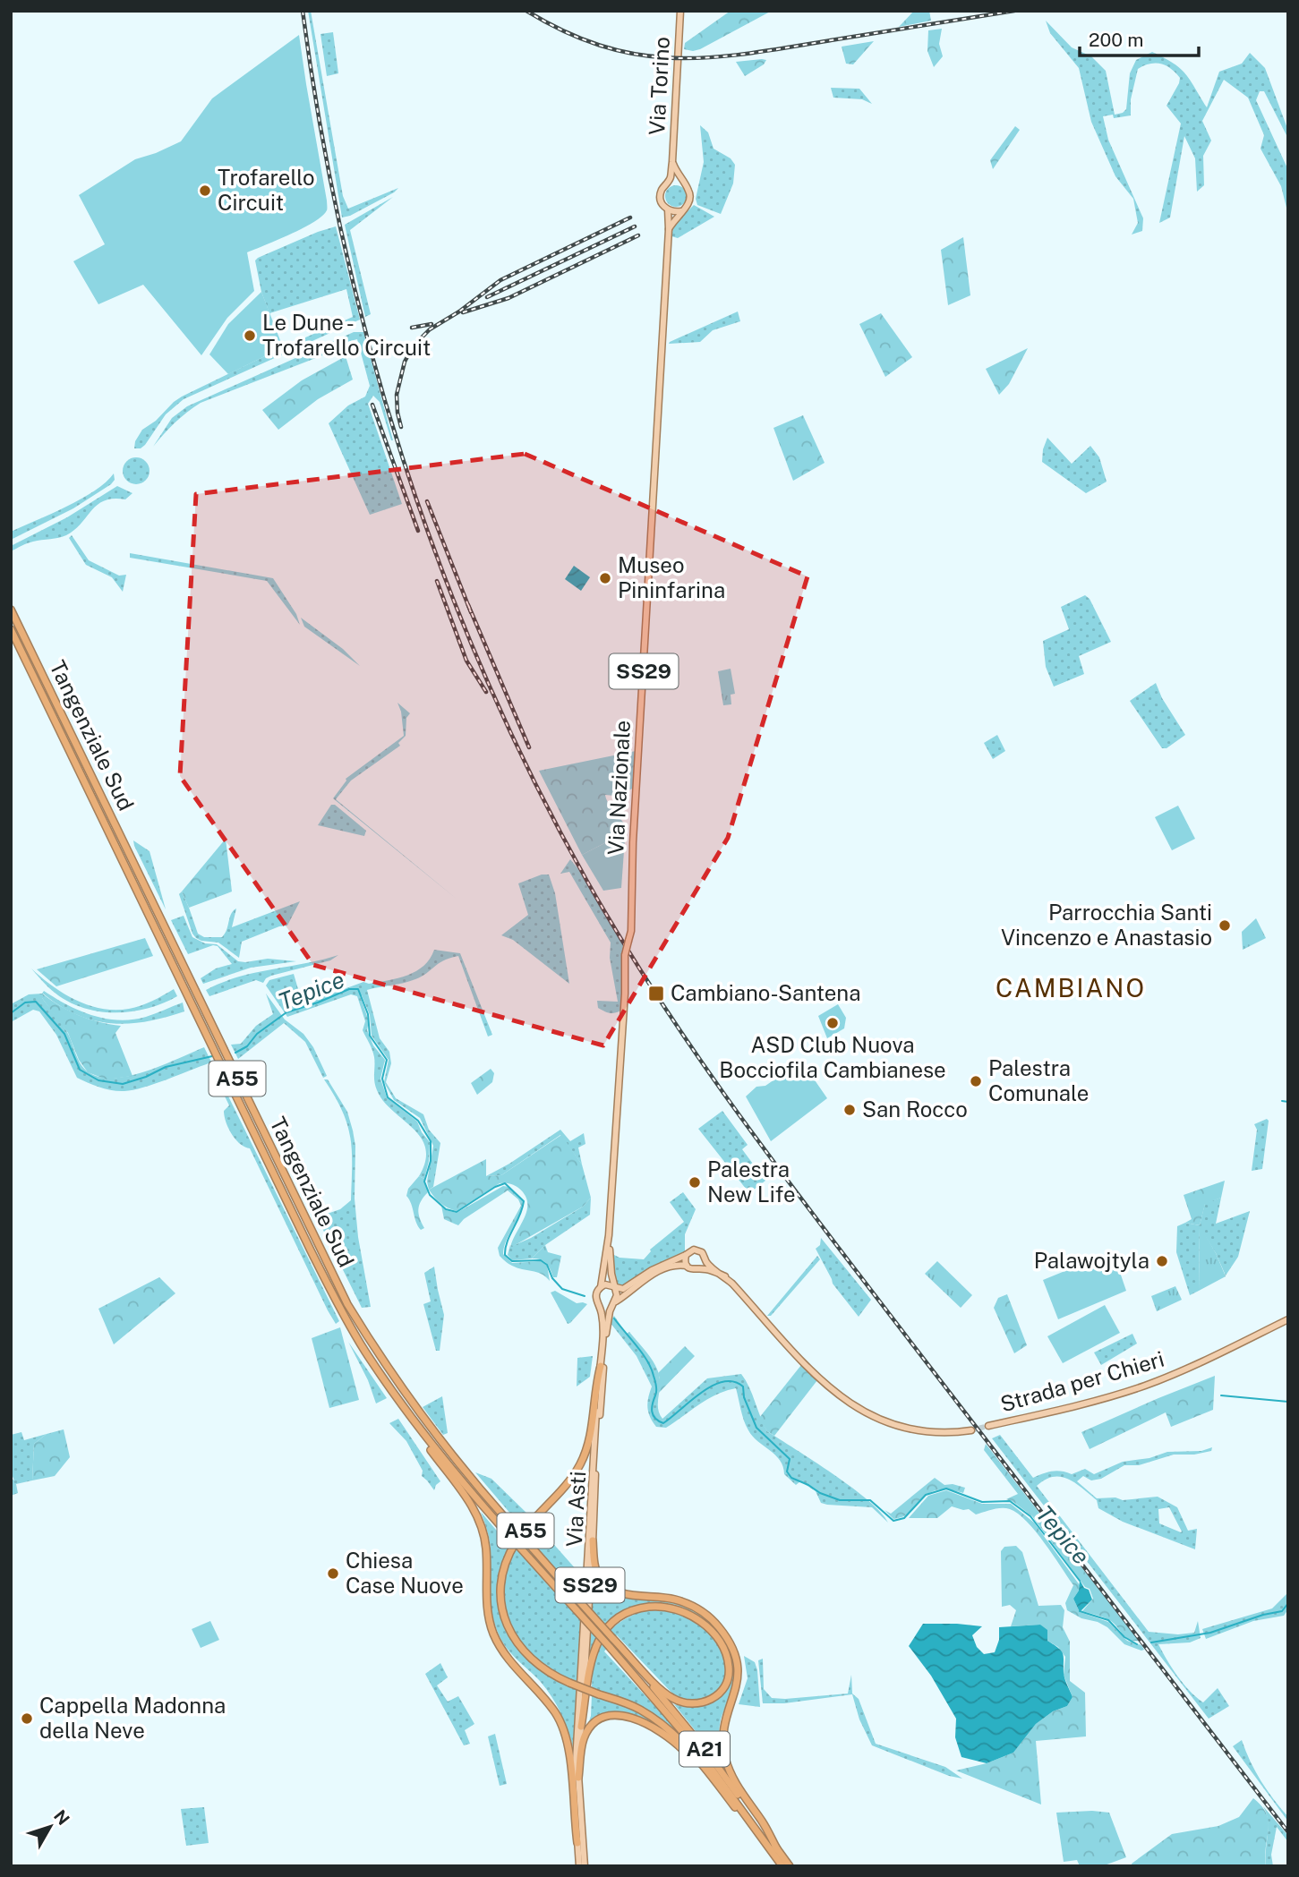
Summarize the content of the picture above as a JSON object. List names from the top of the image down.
{
  "streets": {
    "highway": ["Tangenziale Sud", "A55", "A21"],
    "main road": [
      "Via Torino",
      "SS29",
      "Via Nazionale",
      "Strada per Chieri",
      "Via Asti"
    ]
  },
  "crossings": [
    ["Via Torino", "Via Nazionale"],
    ["Tangenziale Sud", "A55"],
    ["Tangenziale Sud", "A21"],
    ["Via Nazionale", "Via Asti"],
    ["A55", "Via Asti"],
    ["A55", "A21"]
  ],
  "districts": ["CAMBIANO"],
  "water": ["Tepice"],
  "places": {
    "other": [
      "Trofarello Circuit",
      "Le Dune - Trofarello Circuit",
      "Museo Pininfarina",
      "Parrocchia Santi Vincenzo e Anastasio",
      "ASD Club Nuova Bocciofila Cambianese",
      "Palestra Comunale",
      "San Rocco",
      "Palestra New Life",
      "Palawojtyla",
      "Chiesa Case Nuove",
      "Cappella Madonna della Neve"
    ],
    "transit": ["Cambiano-Santena"]
  },
  "scale_bar": "200 m",
  "north": "top right"
}
